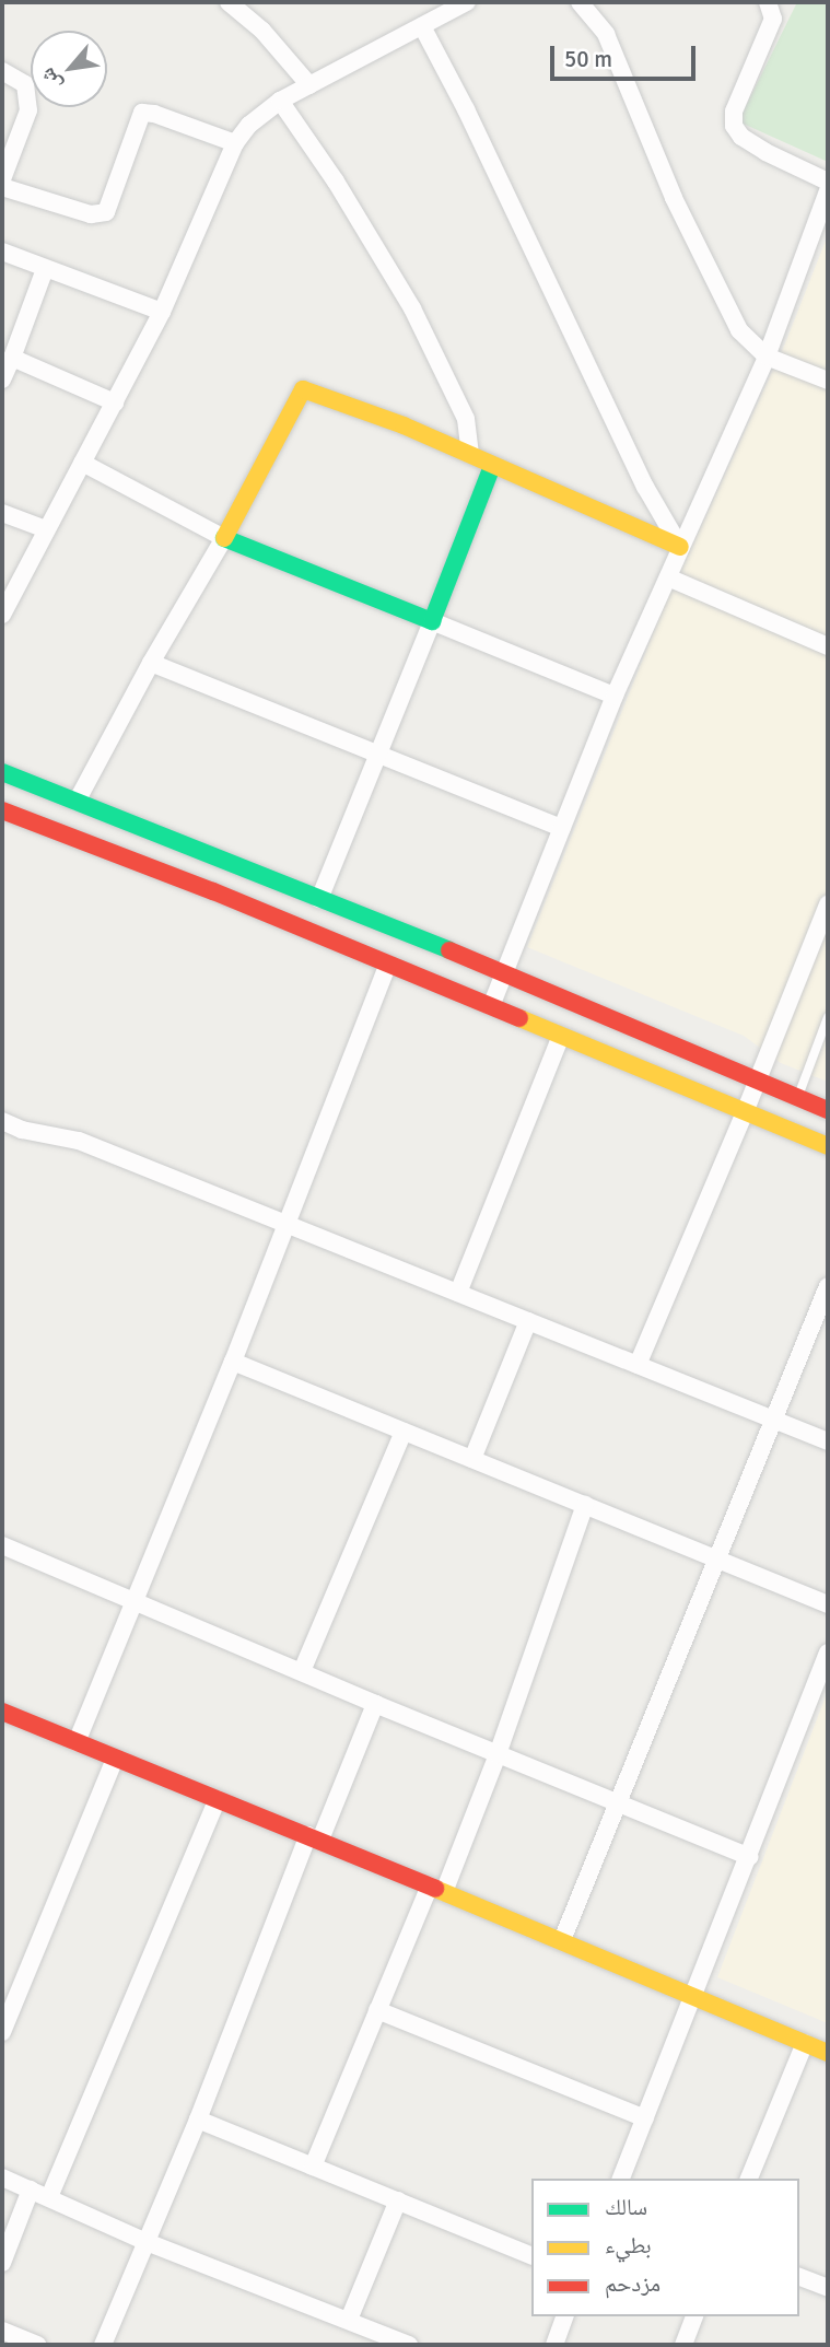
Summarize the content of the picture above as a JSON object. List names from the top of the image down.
{
  "legend": ["سالك", "بطيء", "مزدحم"],
  "scale_bar": "50 m",
  "north": "bottom left"
}
